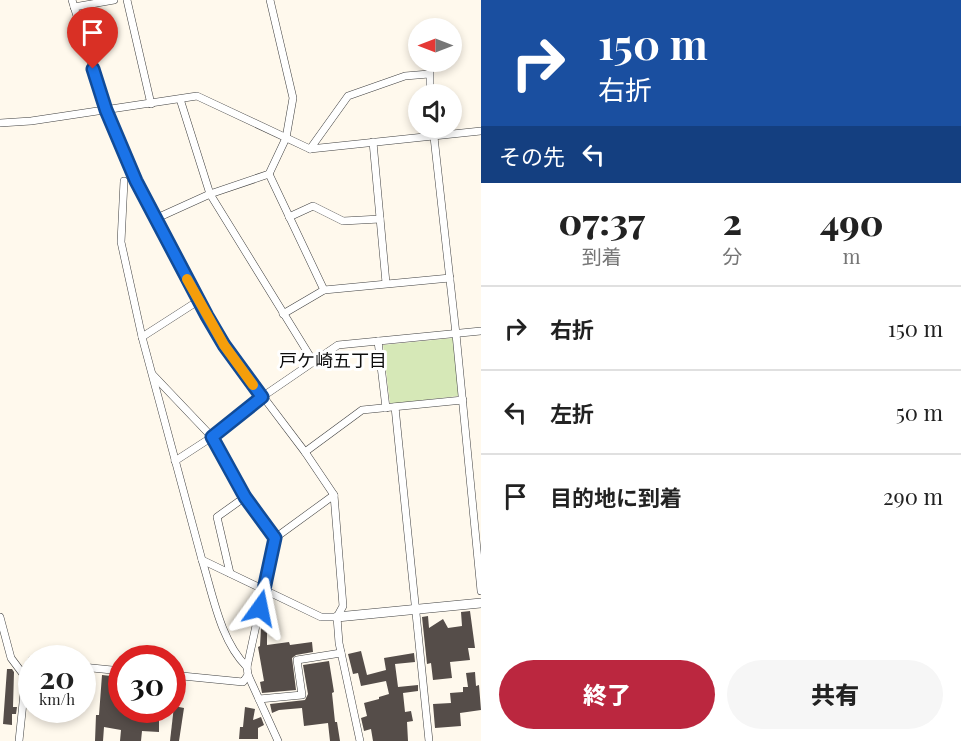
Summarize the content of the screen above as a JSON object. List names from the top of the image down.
{
  "districts": ["戸ケ崎五丁目"],
  "north": "left",
  "page": {
    "turn": ["150 m", "右折"],
    "then": "その先",
    "eta": [
      "07:37",
      "到着",
      "2",
      "分",
      "490",
      "m"
    ],
    "list": [
      {
        "name": "右折",
        "value": "150 m"
      },
      {
        "name": "左折",
        "value": "50 m"
      },
      {
        "name": "目的地に到着",
        "value": "290 m"
      }
    ],
    "speed": "20 km/h",
    "limit": "30",
    "buttons": ["終了", "共有"]
  }
}
